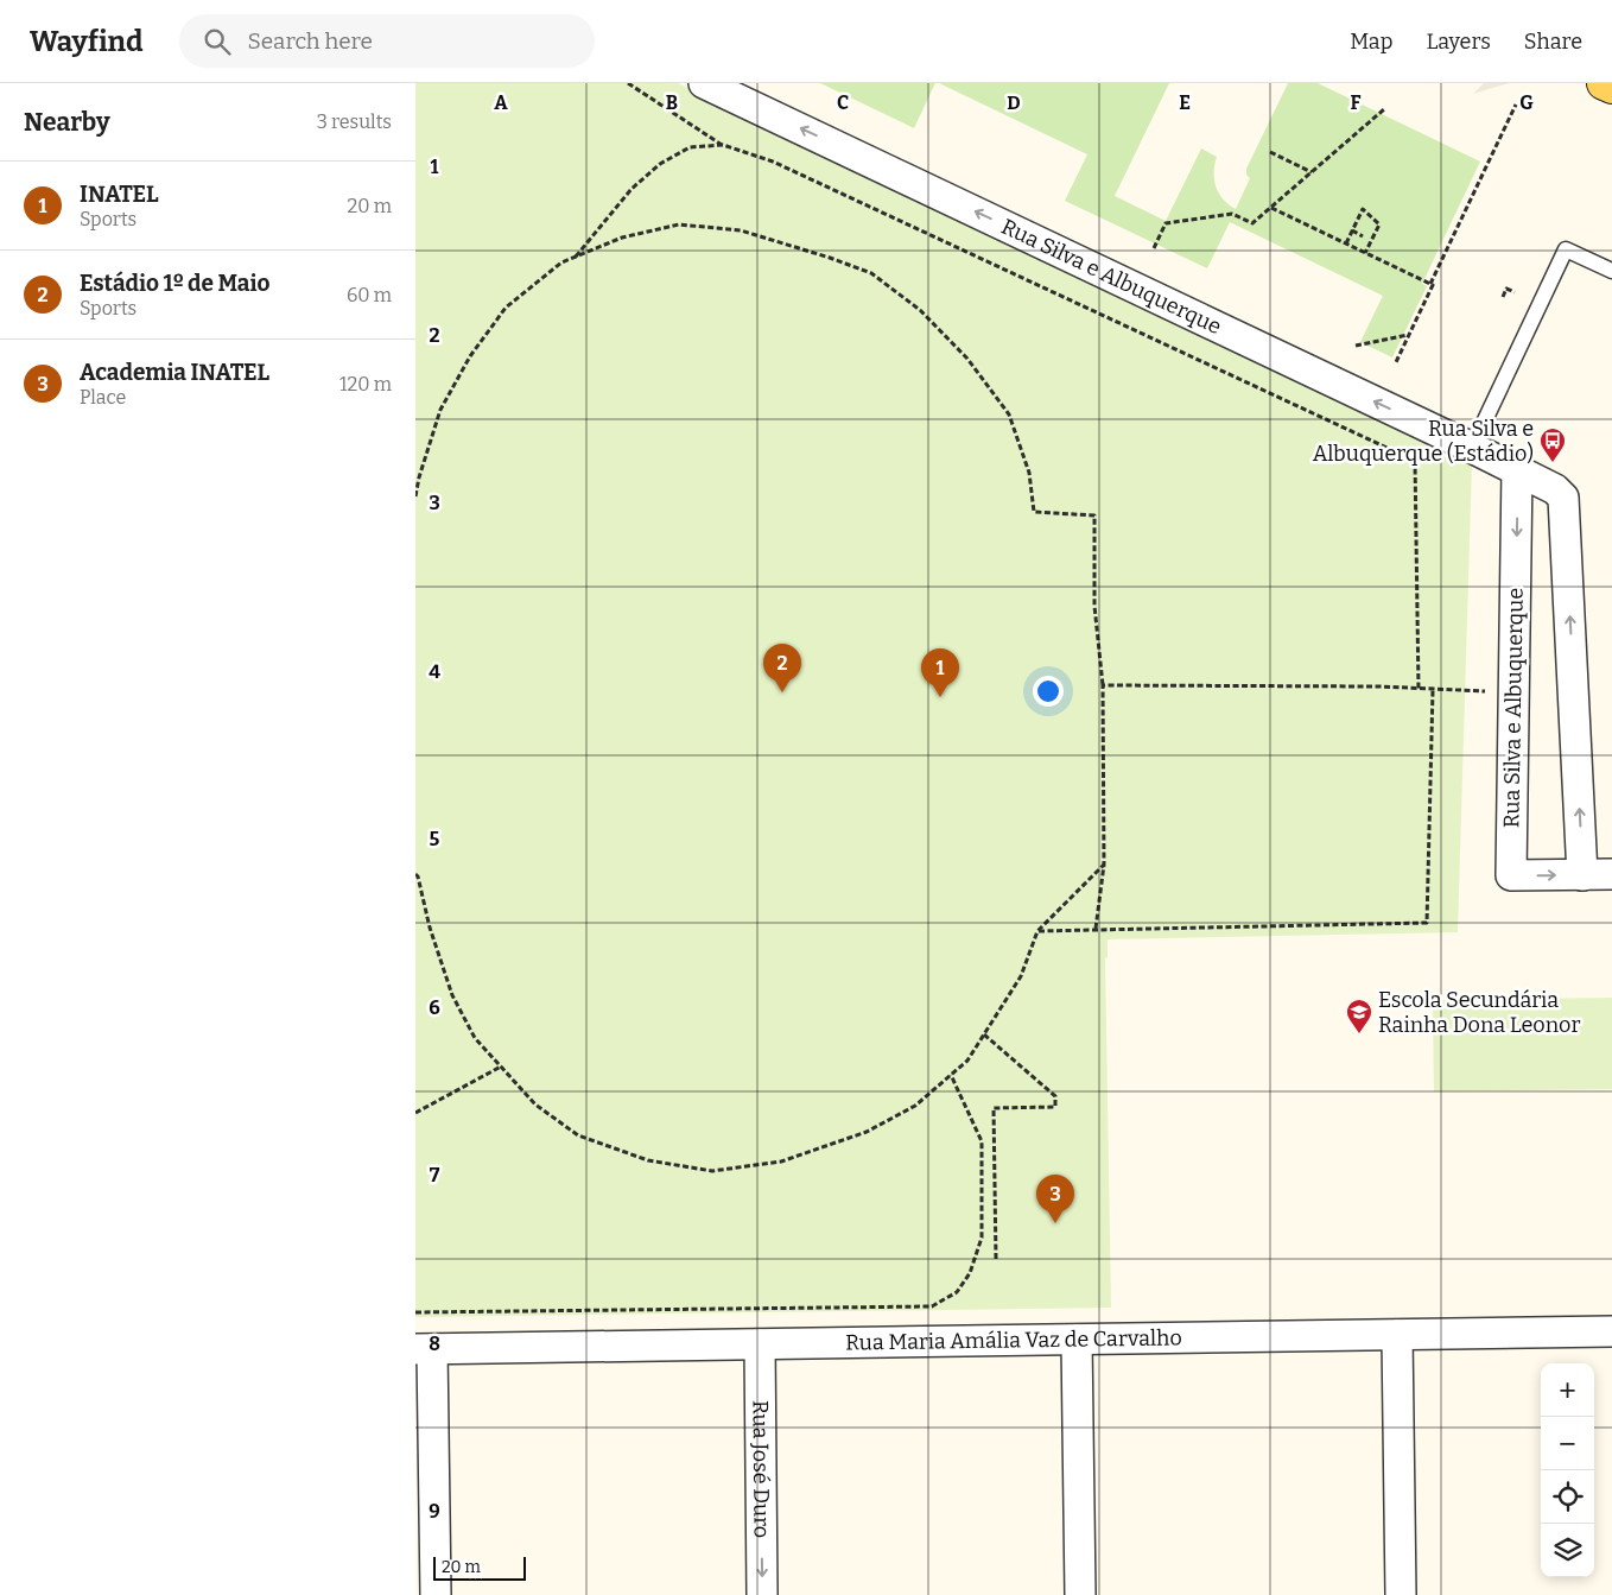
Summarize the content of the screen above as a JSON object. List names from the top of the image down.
{
  "streets": {
    "street": ["Rua Silva e Albuquerque", "Rua Maria Amália Vaz de Carvalho", "Rua José Duro"]
  },
  "crossings": [
    ["Rua Maria Amália Vaz de Carvalho", "Rua José Duro"]
  ],
  "one_way": ["Rua José Duro"],
  "places": {
    "bus stop": ["Rua Silva e Albuquerque (Estádio)"],
    "school or university": ["Escola Secundária Rainha Dona Leonor"]
  },
  "scale_bar": "20 m",
  "page": {
    "header": "Wayfind",
    "search": "Search here",
    "nav": ["Map", "Layers", "Share"],
    "heading": ["Nearby", "3 results"],
    "list": [
      {
        "mark": "1",
        "name": "INATEL",
        "note": "Sports",
        "value": "20 m"
      },
      {
        "mark": "2",
        "name": "Estádio 1º de Maio",
        "note": "Sports",
        "value": "60 m"
      },
      {
        "mark": "3",
        "name": "Academia INATEL",
        "note": "Place",
        "value": "120 m"
      }
    ],
    "pins": ["2", "1", "3"],
    "map_buttons": ["+", "−"],
    "scale": "20 m"
  },
  "grid": {
    "columns": [
      "A",
      "B",
      "C",
      "D",
      "E",
      "F",
      "G"
    ],
    "rows": [
      "1",
      "2",
      "3",
      "4",
      "5",
      "6",
      "7",
      "8",
      "9"
    ]
  }
}
